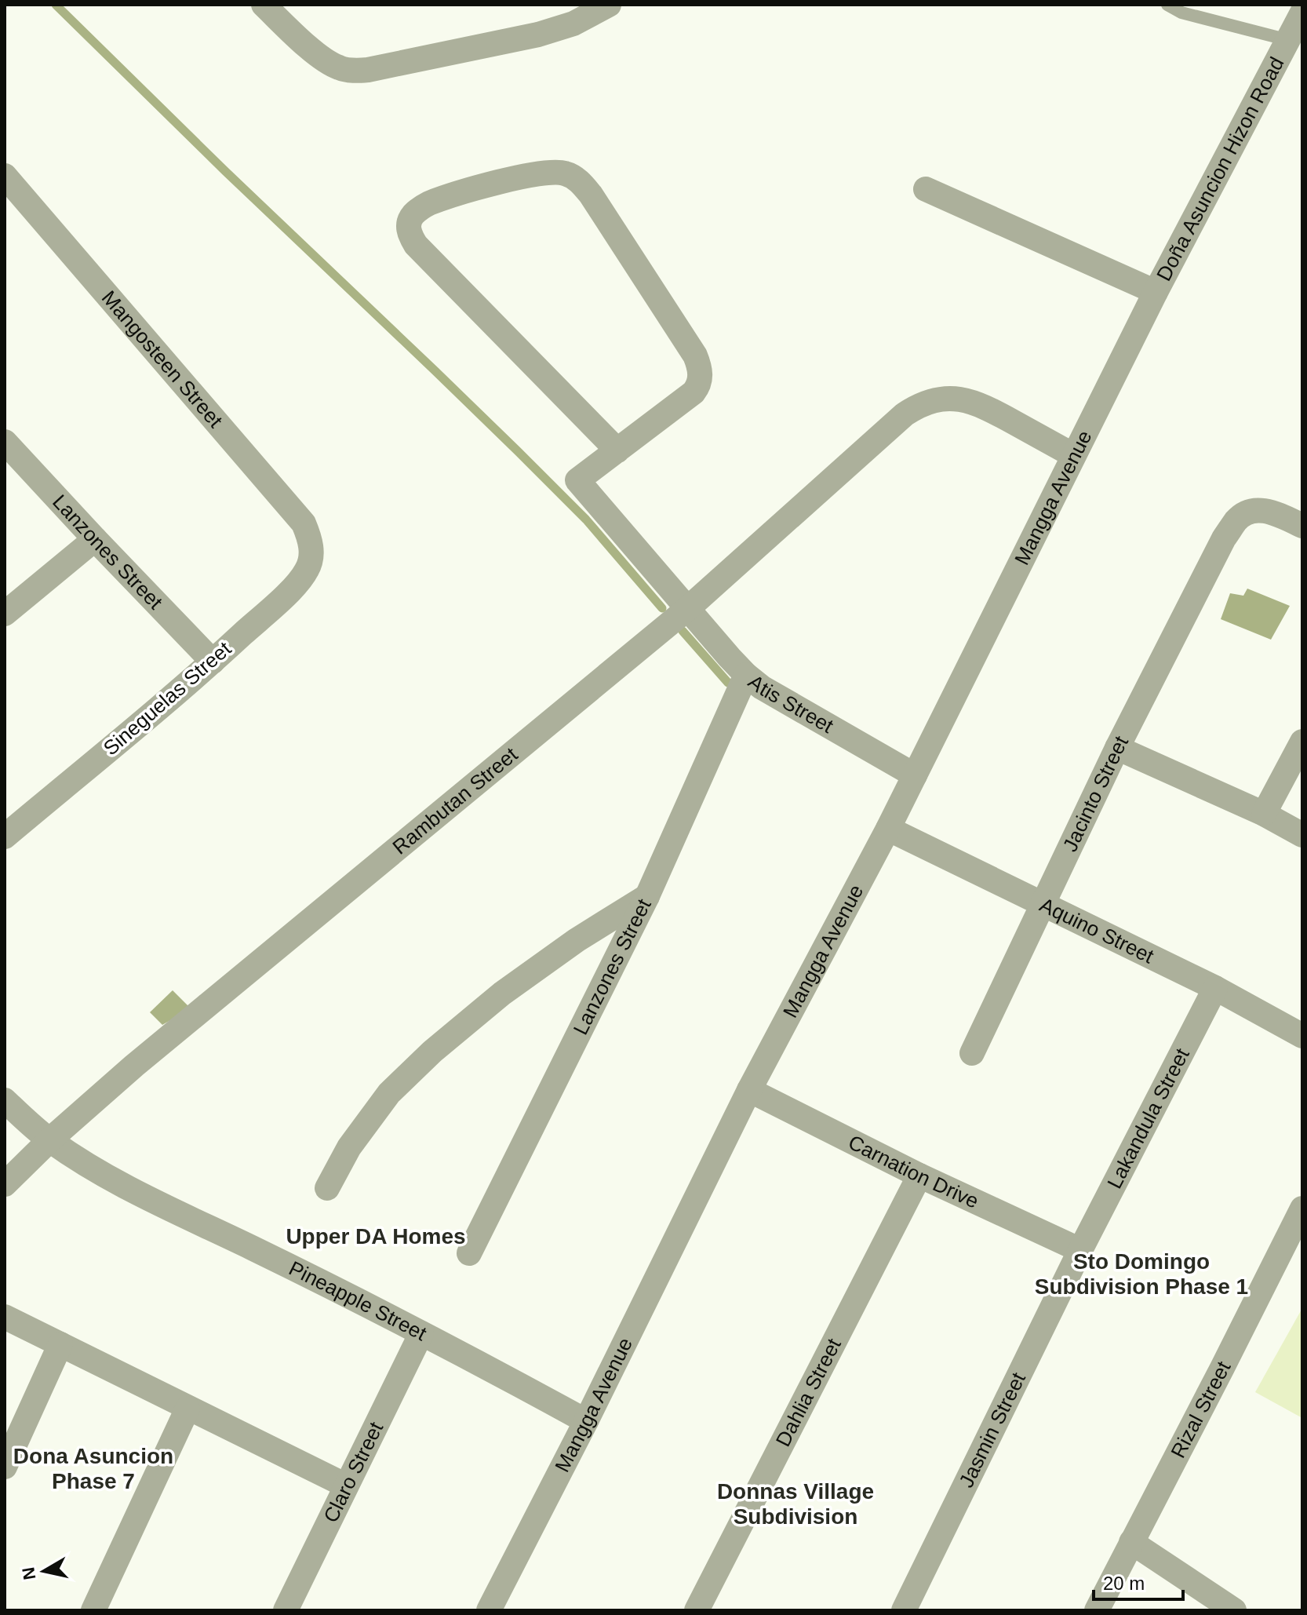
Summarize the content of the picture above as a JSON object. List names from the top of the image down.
{
  "streets": {
    "street": [
      "Doña Asuncion Hizon Road",
      "Mangosteen Street",
      "Mangga Avenue",
      "Lanzones Street",
      "Sineguelas Street",
      "Atis Street",
      "Jacinto Street",
      "Rambutan Street",
      "Aquino Street",
      "Lakandula Street",
      "Carnation Drive",
      "Pineapple Street",
      "Dahlia Street",
      "Rizal Street",
      "Jasmin Street",
      "Claro Street"
    ]
  },
  "crossings": [
    ["Doña Asuncion Hizon Road", "Mangga Avenue"],
    ["Mangosteen Street", "Sineguelas Street"],
    ["Mangga Avenue", "Atis Street"],
    ["Mangga Avenue", "Rambutan Street"],
    ["Mangga Avenue", "Aquino Street"],
    ["Mangga Avenue", "Carnation Drive"],
    ["Mangga Avenue", "Pineapple Street"],
    ["Lanzones Street", "Sineguelas Street"],
    ["Lanzones Street", "Atis Street"],
    ["Atis Street", "Rambutan Street"],
    ["Jacinto Street", "Aquino Street"],
    ["Rambutan Street", "Pineapple Street"],
    ["Aquino Street", "Lakandula Street"],
    ["Lakandula Street", "Carnation Drive"],
    ["Lakandula Street", "Jasmin Street"],
    ["Carnation Drive", "Dahlia Street"],
    ["Carnation Drive", "Jasmin Street"],
    ["Pineapple Street", "Claro Street"]
  ],
  "districts": [
    "Upper DA Homes",
    "Sto Domingo Subdivision Phase 1",
    "Dona Asuncion Phase 7",
    "Donnas Village Subdivision"
  ],
  "scale_bar": "20 m",
  "north": "left"
}
